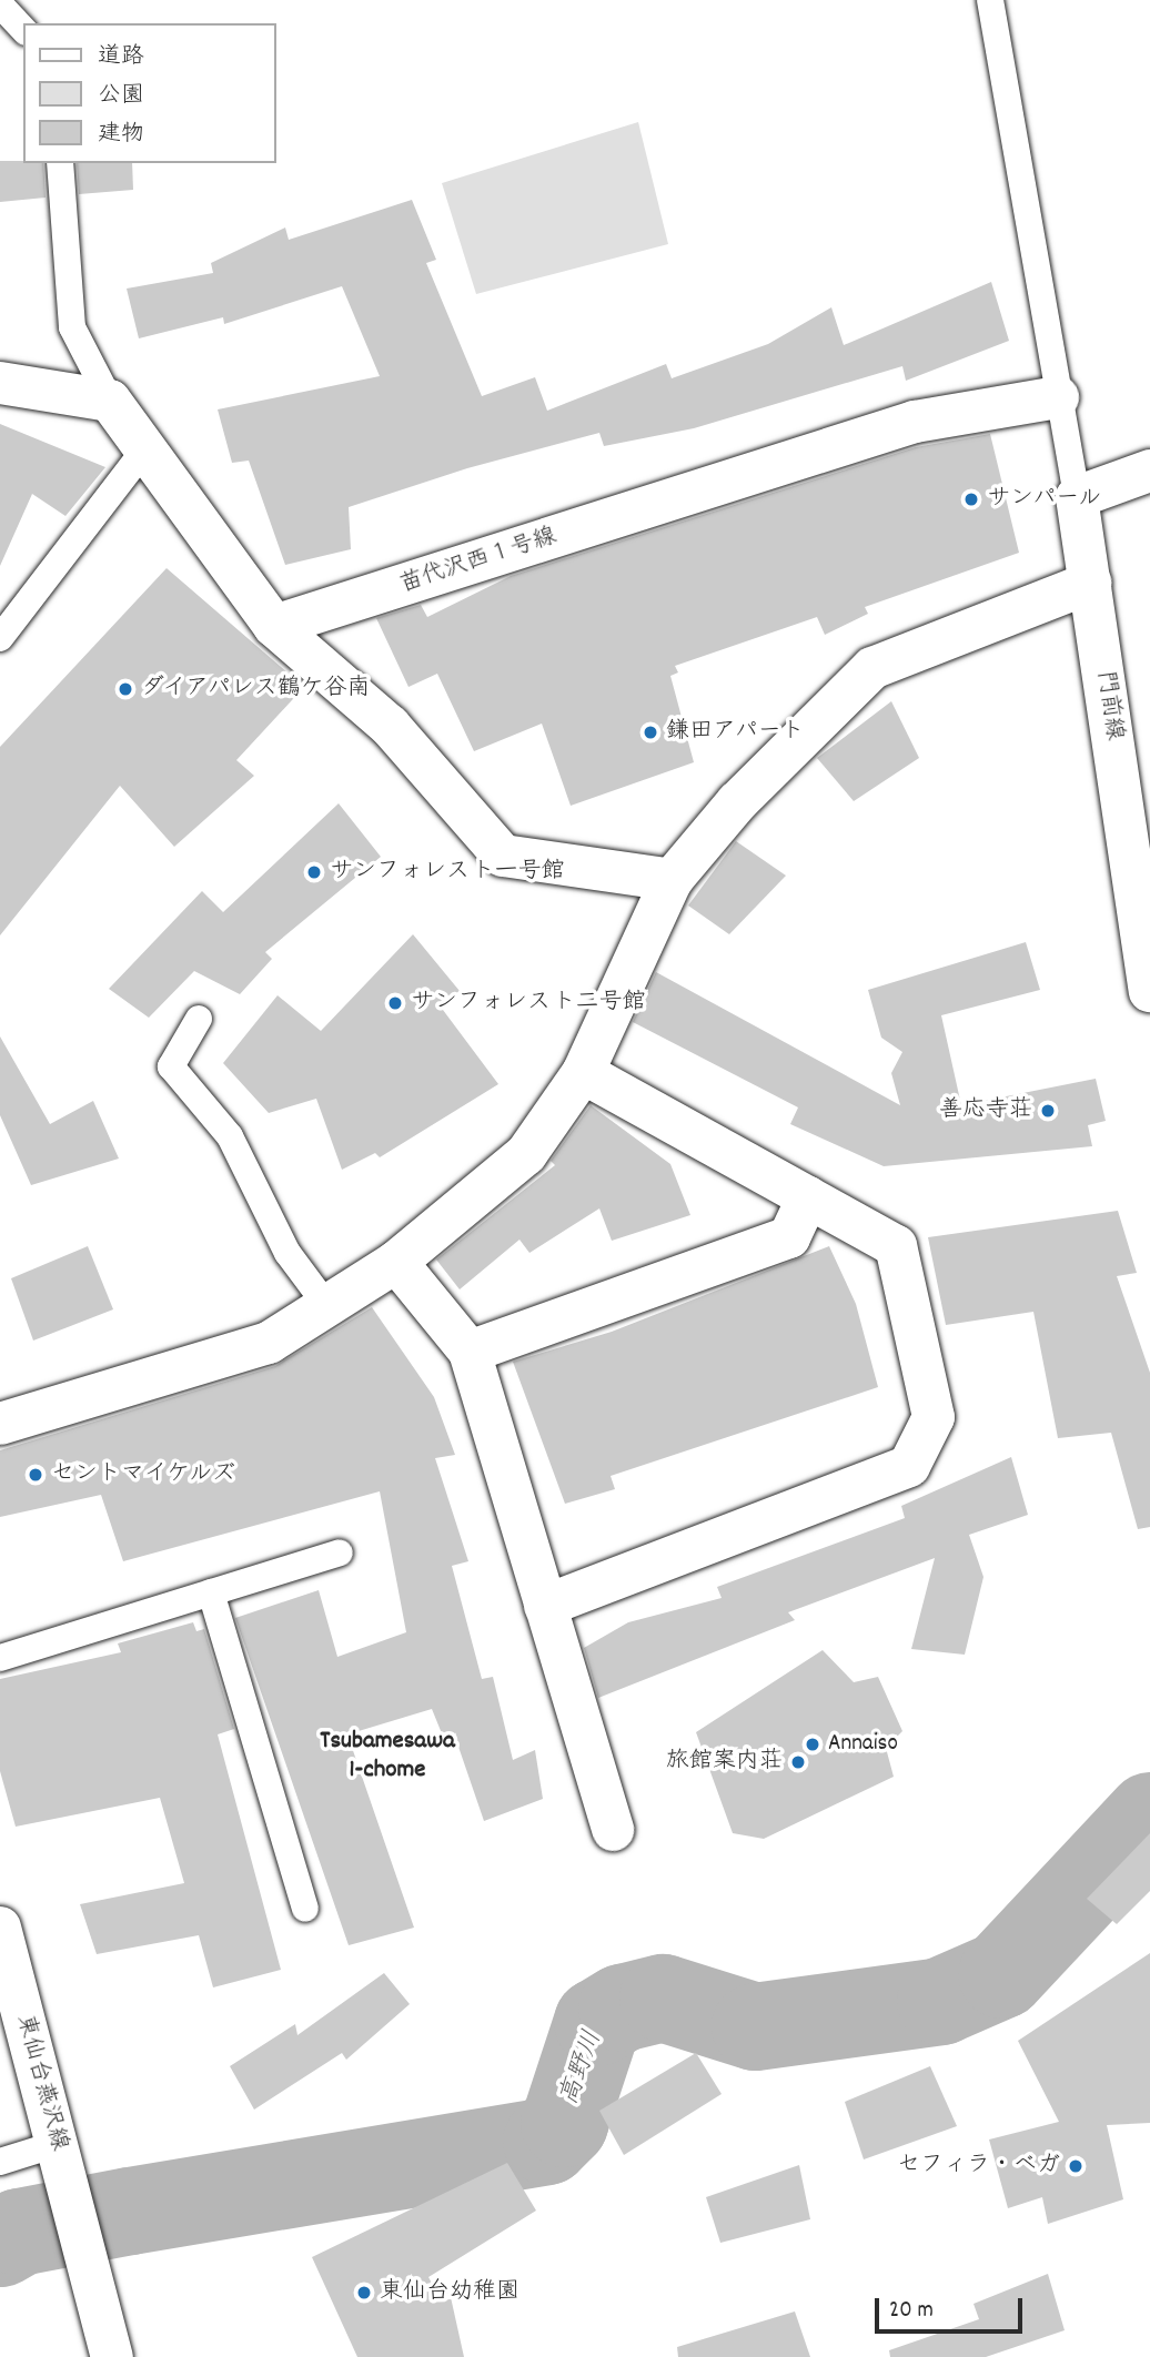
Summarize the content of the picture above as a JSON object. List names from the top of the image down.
{
  "streets": {
    "street": ["苗代沢西１号線", "門前線", "東仙台燕沢線"]
  },
  "districts": ["Tsubamesawa 1-chome"],
  "water": ["高野川"],
  "places": [
    "サンパール",
    "ダイアパレス鶴ケ谷南",
    "鎌田アパート",
    "サンフォレスト一号館",
    "サンフォレスト二号館",
    "善応寺荘",
    "セントマイケルズ",
    "Annaiso",
    "旅館案内荘",
    "セフィラ・ベガ",
    "東仙台幼稚園"
  ],
  "legend": ["道路", "公園", "建物"],
  "scale_bar": "20 m"
}
